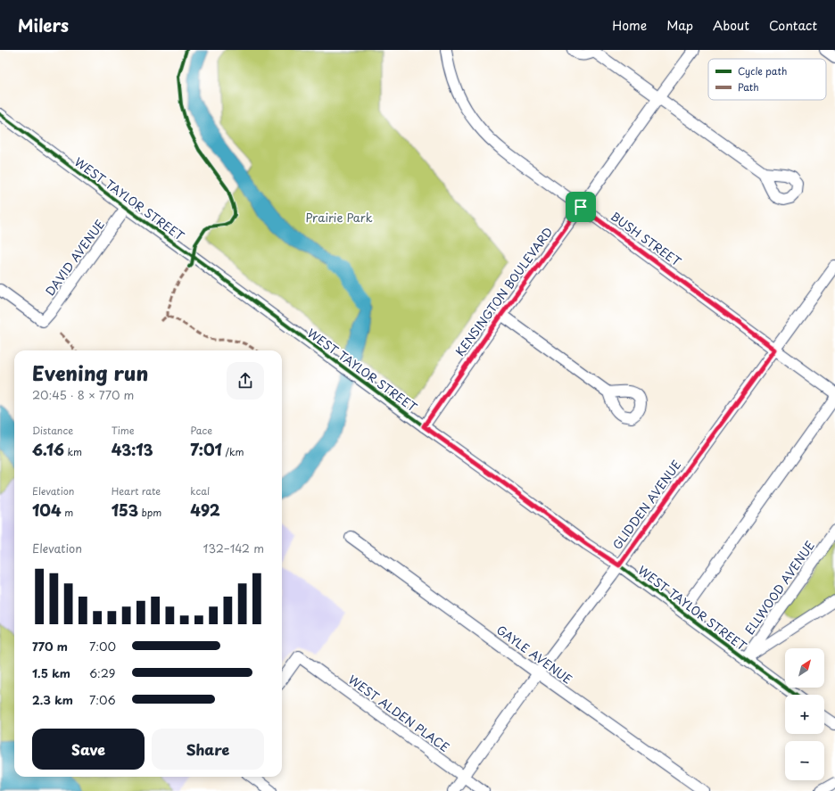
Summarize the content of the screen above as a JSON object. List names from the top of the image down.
{
  "streets": {
    "street": [
      "WEST TAYLOR STREET",
      "BUSH STREET",
      "DAVID AVENUE",
      "KENSINGTON BOULEVARD",
      "GLIDDEN AVENUE",
      "ELLWOOD AVENUE",
      "GAYLE AVENUE",
      "WEST ALDEN PLACE"
    ]
  },
  "crossings": [
    ["WEST TAYLOR STREET", "DAVID AVENUE"],
    ["WEST TAYLOR STREET", "KENSINGTON BOULEVARD"],
    ["WEST TAYLOR STREET", "GLIDDEN AVENUE"],
    ["WEST TAYLOR STREET", "ELLWOOD AVENUE"],
    ["BUSH STREET", "KENSINGTON BOULEVARD"],
    ["BUSH STREET", "GLIDDEN AVENUE"],
    ["GLIDDEN AVENUE", "GAYLE AVENUE"],
    ["GLIDDEN AVENUE", "WEST ALDEN PLACE"]
  ],
  "parks": ["Prairie Park"],
  "legend": ["Cycle path", "Path"],
  "north": "top right",
  "page": {
    "header": "Milers",
    "nav": [
      "Home",
      "Map",
      "About",
      "Contact"
    ],
    "heading": ["Evening run", "20:45 · 8 × 770 m"],
    "stats": [
      ["Distance", "6.16 km"],
      ["Time", "43:13"],
      ["Pace", "7:01 /km"],
      ["Elevation", "104 m"],
      ["Heart rate", "153 bpm"],
      ["kcal", "492"]
    ],
    "chart": ["Elevation", "132–142 m"],
    "list": [
      {
        "name": "770 m",
        "note": "7:00"
      },
      {
        "name": "1.5 km",
        "note": "6:29"
      },
      {
        "name": "2.3 km",
        "note": "7:06"
      }
    ],
    "map_buttons": ["+", "−"],
    "buttons": ["Save", "Share"]
  }
}
